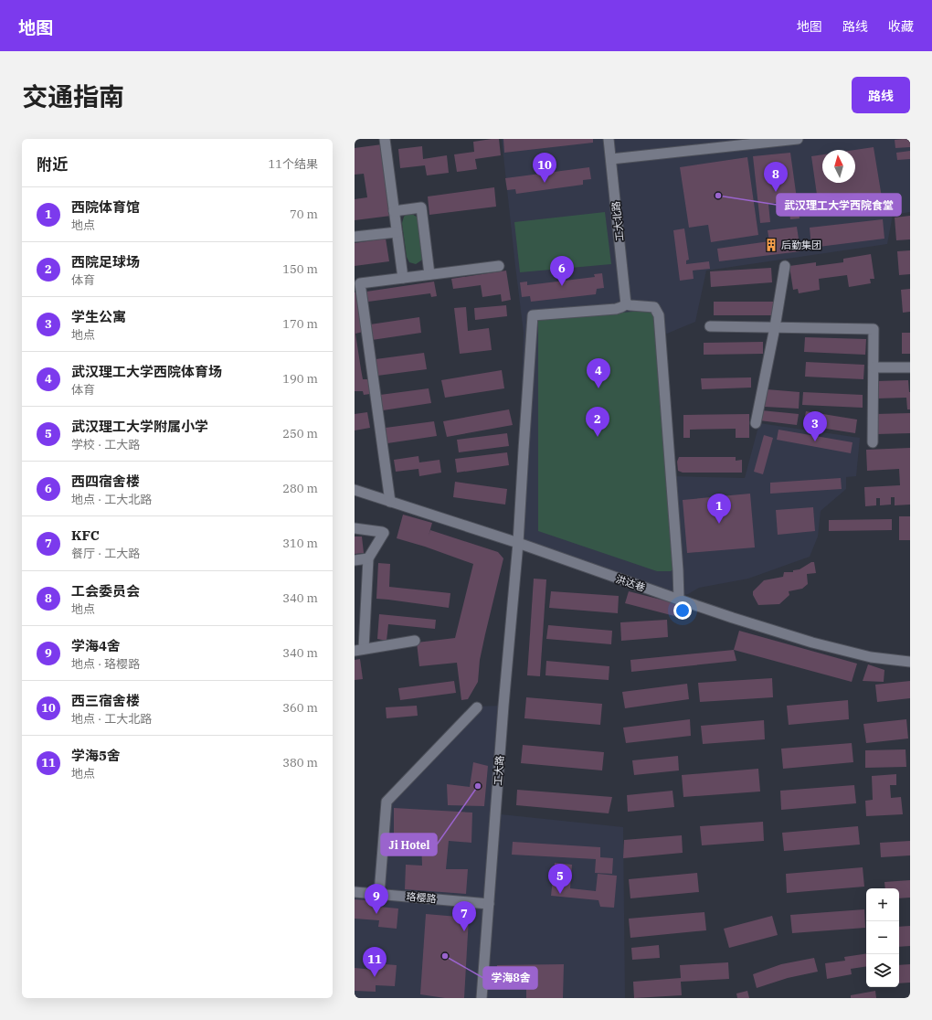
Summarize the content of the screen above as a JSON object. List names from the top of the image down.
{
  "streets": {
    "street": [
      "工大北路",
      "洪达巷",
      "工大路",
      "珞樱路"
    ]
  },
  "crossings": [
    ["工大北路", "工大路"],
    ["洪达巷", "工大路"],
    ["工大路", "珞樱路"]
  ],
  "places": {
    "other": ["武汉理工大学西院食堂", "Ji Hotel", "学海8舍"],
    "building": ["后勤集团"]
  },
  "north": "top",
  "page": {
    "header": "地图",
    "nav": ["地图", "路线", "收藏"],
    "title": "交通指南",
    "buttons": "路线",
    "heading": ["附近", "11个结果"],
    "pins": [
      "10",
      "8",
      "6",
      "4",
      "2",
      "3",
      "1",
      "5",
      "9",
      "7",
      "11"
    ],
    "list": [
      {
        "mark": "1",
        "name": "西院体育馆",
        "note": "地点",
        "value": "70 m"
      },
      {
        "mark": "2",
        "name": "西院足球场",
        "note": "体育",
        "value": "150 m"
      },
      {
        "mark": "3",
        "name": "学生公寓",
        "note": "地点",
        "value": "170 m"
      },
      {
        "mark": "4",
        "name": "武汉理工大学西院体育场",
        "note": "体育",
        "value": "190 m"
      },
      {
        "mark": "5",
        "name": "武汉理工大学附属小学",
        "note": "学校 · 工大路",
        "value": "250 m"
      },
      {
        "mark": "6",
        "name": "西四宿舍楼",
        "note": "地点 · 工大北路",
        "value": "280 m"
      },
      {
        "mark": "7",
        "name": "KFC",
        "note": "餐厅 · 工大路",
        "value": "310 m"
      },
      {
        "mark": "8",
        "name": "工会委员会",
        "note": "地点",
        "value": "340 m"
      },
      {
        "mark": "9",
        "name": "学海4舍",
        "note": "地点 · 珞樱路",
        "value": "340 m"
      },
      {
        "mark": "10",
        "name": "西三宿舍楼",
        "note": "地点 · 工大北路",
        "value": "360 m"
      },
      {
        "mark": "11",
        "name": "学海5舍",
        "note": "地点",
        "value": "380 m"
      }
    ],
    "map_buttons": ["+", "−"]
  }
}
